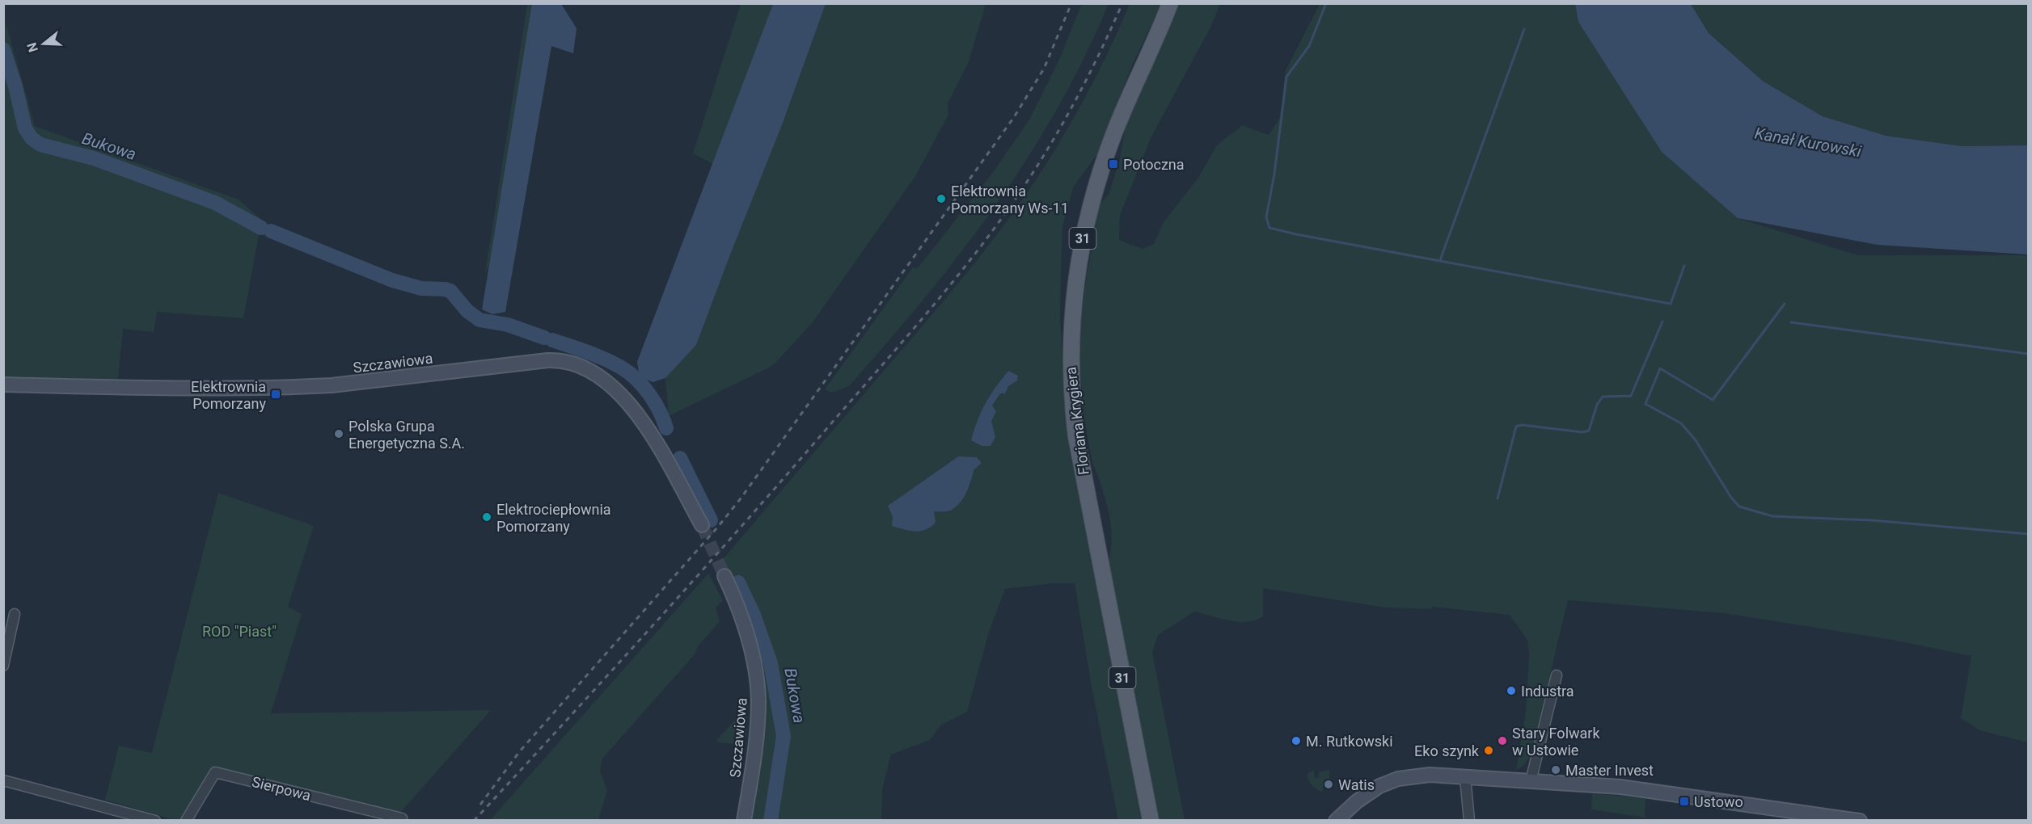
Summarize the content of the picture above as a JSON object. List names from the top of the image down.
{
  "streets": {
    "main road": ["31", "Floriana Krygiera"],
    "street": ["Szczawiowa", "Sierpowa"]
  },
  "water": ["Kanał Kurowski", "Bukowa"],
  "parks": ["ROD \"Piast\""],
  "places": {
    "transit": ["Potoczna", "Elektrownia Pomorzany", "Ustowo"],
    "other": [
      "Elektrownia Pomorzany Ws-11",
      "Polska Grupa Energetyczna S.A.",
      "Elektrociepłownia Pomorzany",
      "Industra",
      "M. Rutkowski",
      "Stary Folwark w Ustowie",
      "Eko szynk",
      "Master Invest",
      "Watis"
    ]
  },
  "north": "left"
}
